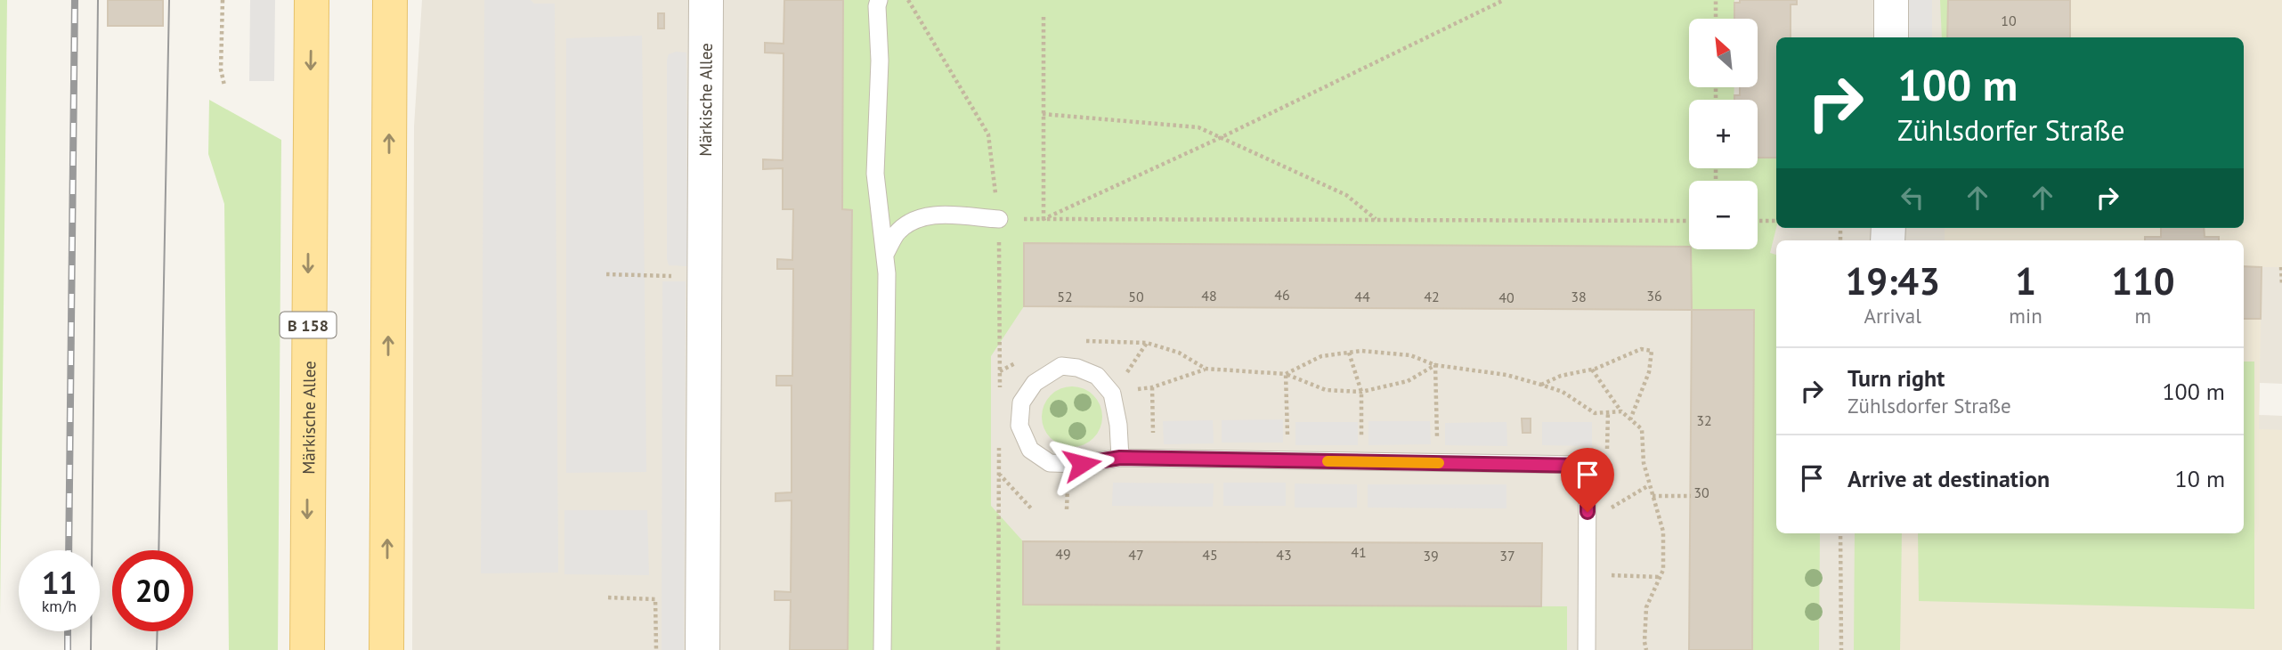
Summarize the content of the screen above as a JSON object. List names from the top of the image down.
{
  "streets": {
    "main road": ["Märkische Allee", "B 158"]
  },
  "house_numbers": [
    "10",
    "46",
    "48",
    "36",
    "52",
    "50",
    "44",
    "42",
    "38",
    "40",
    "32",
    "30",
    "41",
    "49",
    "47",
    "45",
    "43",
    "39",
    "37"
  ],
  "north": "top left",
  "page": {
    "map_buttons": ["+", "−"],
    "turn": ["100 m", "Zühlsdorfer Straße"],
    "eta": [
      "19:43",
      "Arrival",
      "1",
      "min",
      "110",
      "m"
    ],
    "list": [
      {
        "name": "Turn right",
        "note": "Zühlsdorfer Straße",
        "value": "100 m"
      },
      {
        "name": "Arrive at destination",
        "value": "10 m"
      }
    ],
    "speed": "11 km/h",
    "limit": "20"
  }
}
